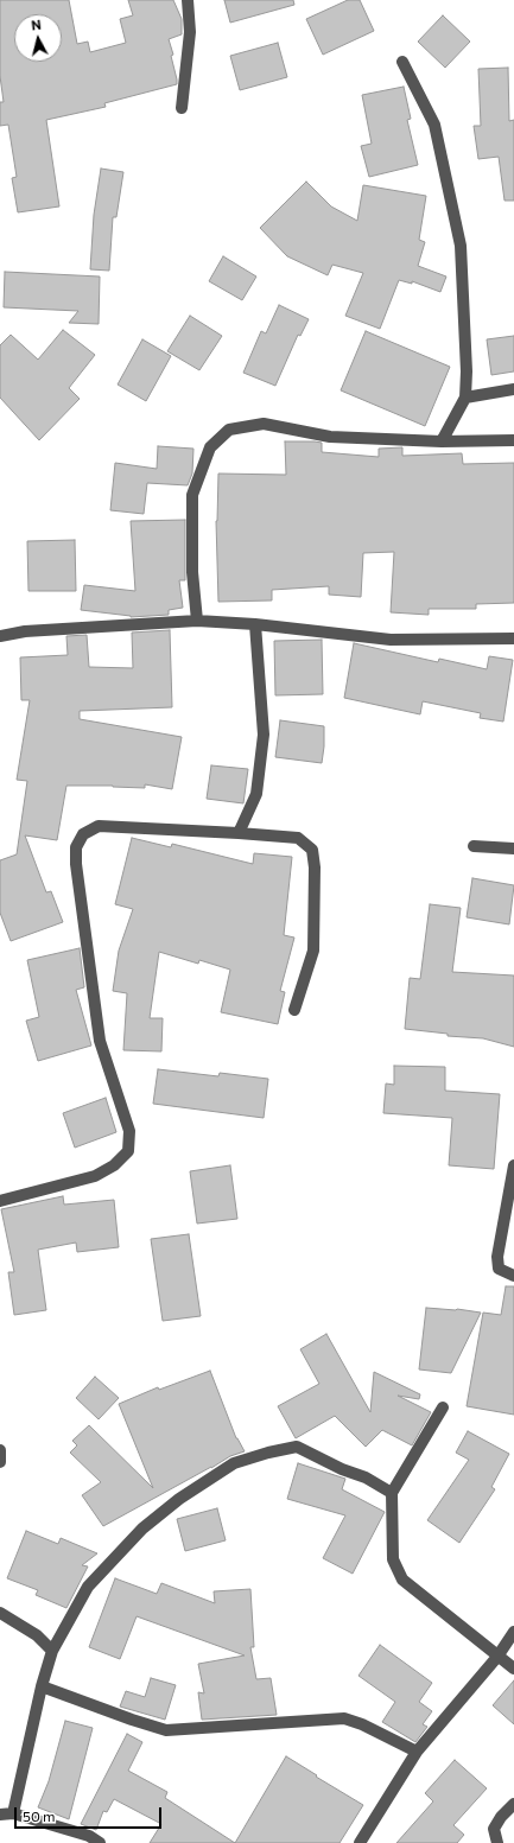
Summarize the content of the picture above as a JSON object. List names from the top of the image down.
{
  "scale_bar": "50 m",
  "north": "top"
}
